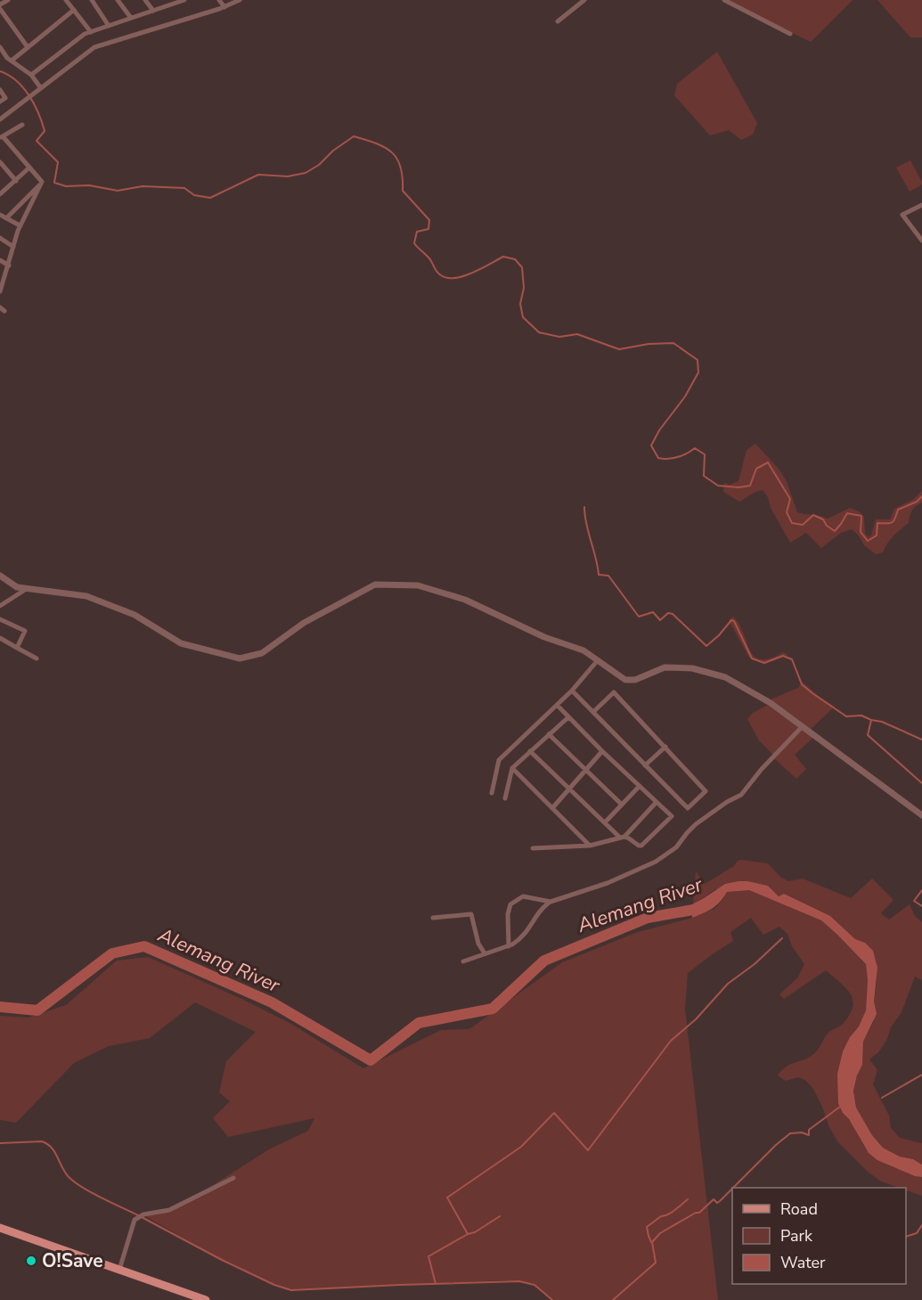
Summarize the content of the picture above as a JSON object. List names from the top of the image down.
{
  "water": ["Alemang River"],
  "places": ["O!Save"],
  "legend": ["Road", "Park", "Water"]
}
